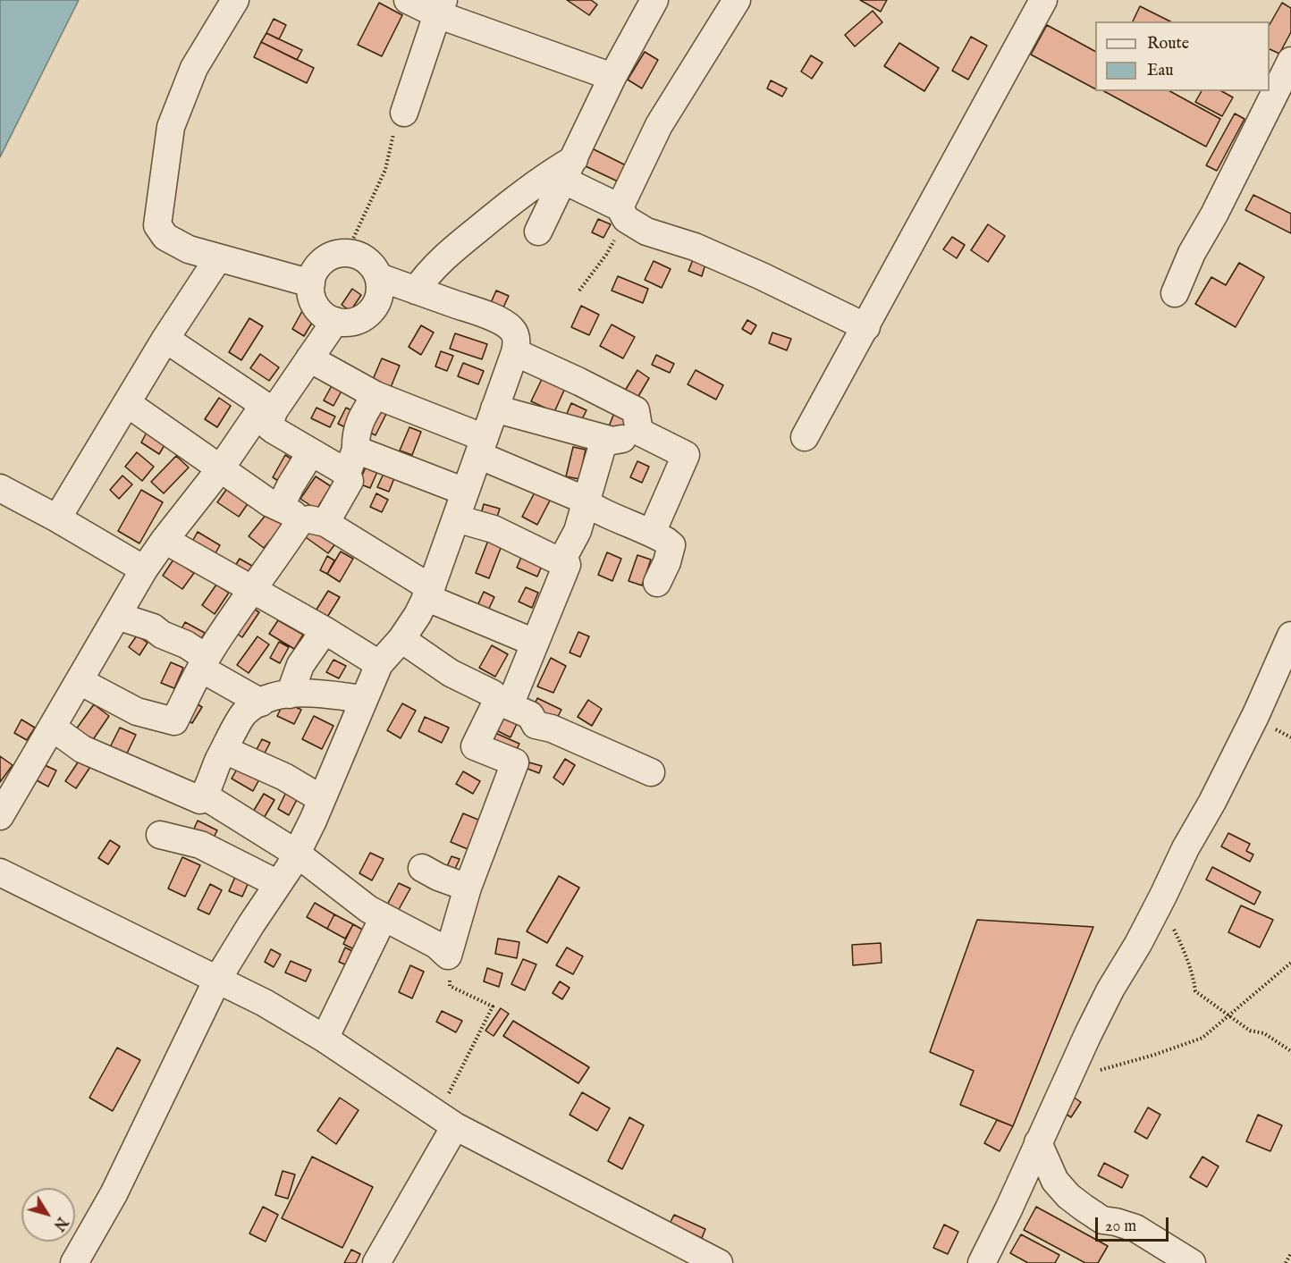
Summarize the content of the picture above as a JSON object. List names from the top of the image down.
{
  "legend": ["Route", "Eau"],
  "scale_bar": "20 m",
  "north": "bottom right"
}
